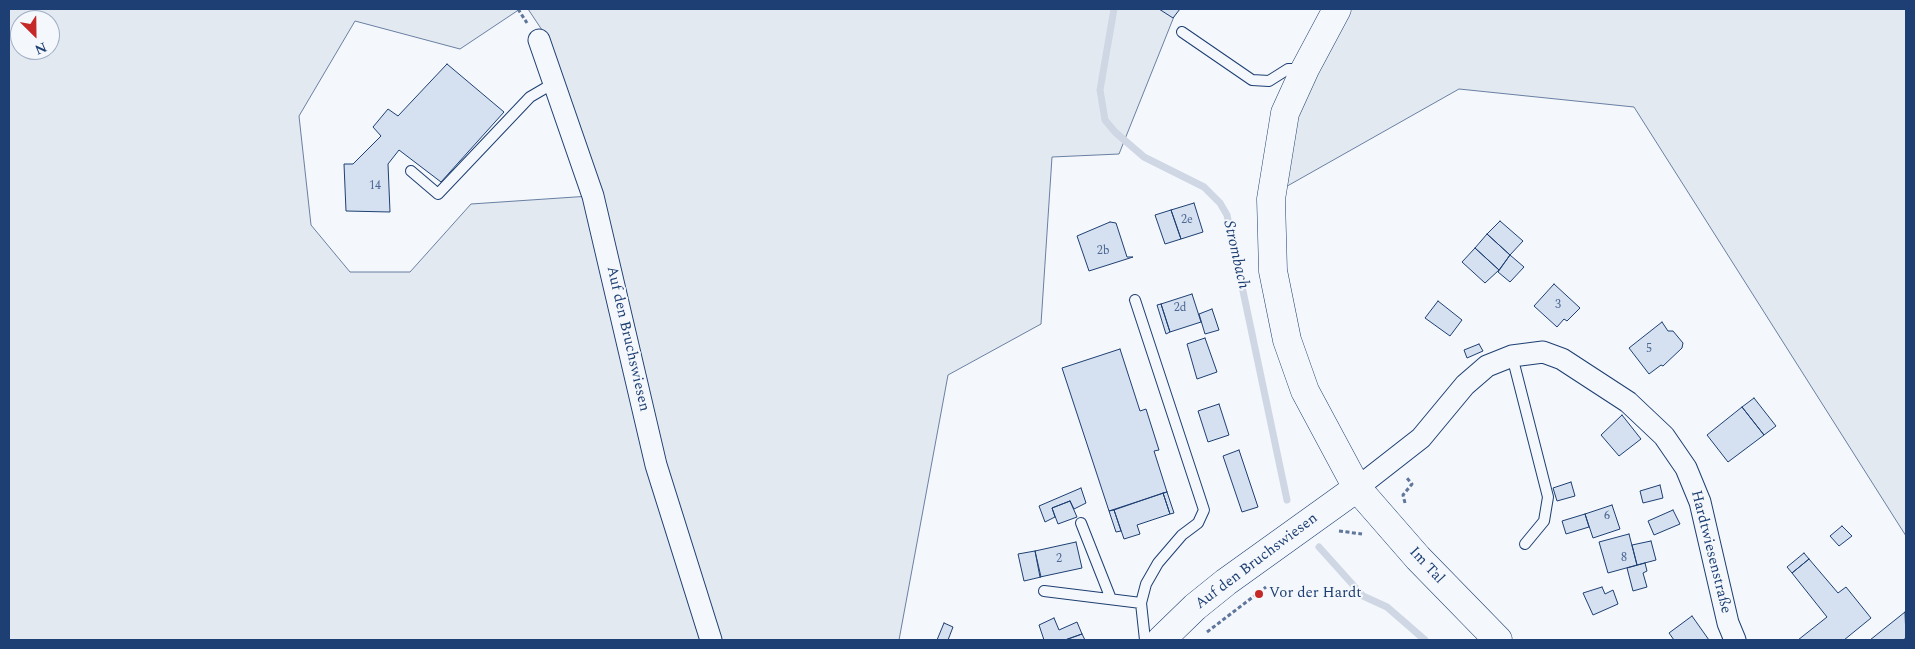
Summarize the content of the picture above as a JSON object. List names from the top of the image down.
{
  "streets": {
    "main road": ["Auf den Bruchswiesen", "Im Tal"],
    "street": ["Hardtwiesenstraße"]
  },
  "crossings": [
    ["Auf den Bruchswiesen", "Hardtwiesenstraße"],
    ["Auf den Bruchswiesen", "Im Tal"],
    ["Hardtwiesenstraße", "Im Tal"]
  ],
  "water": ["Strombach"],
  "places": ["Vor der Hardt"],
  "house_numbers": [
    "14",
    "2e",
    "2b",
    "3",
    "2d",
    "5",
    "6",
    "8",
    "2"
  ],
  "north": "bottom right"
}
